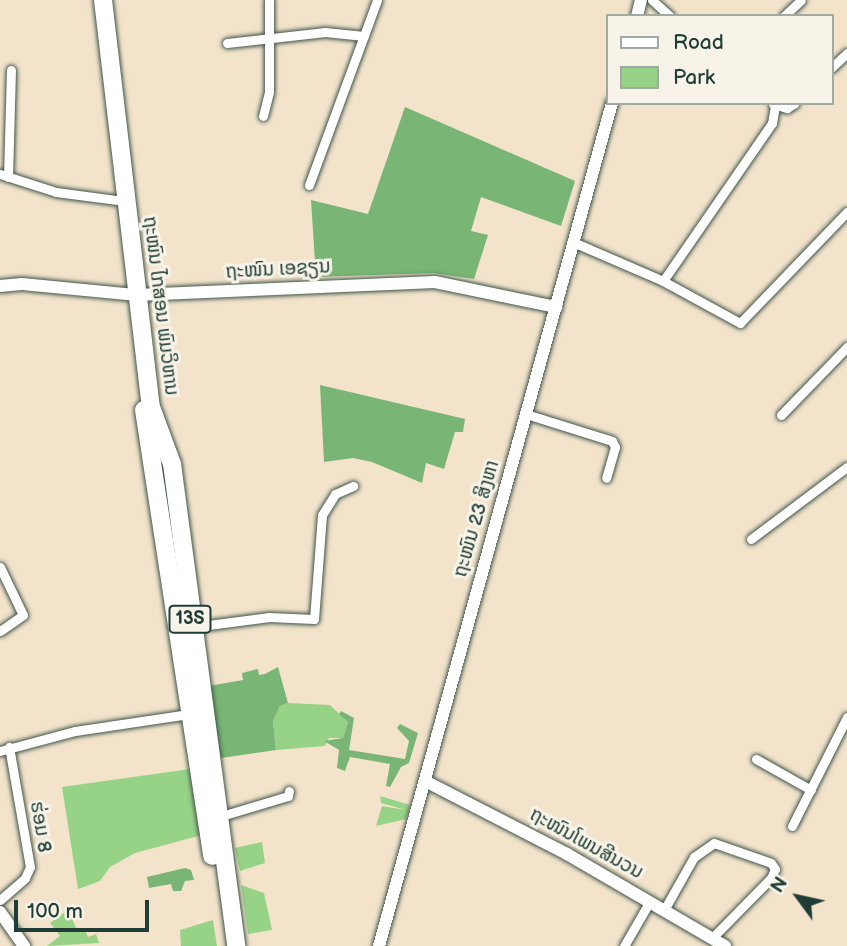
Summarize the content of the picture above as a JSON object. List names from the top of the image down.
{
  "streets": {
    "highway": ["ຖະໜົນ ໄກສອນ ພົມວິຫານ", "13S"],
    "main road": ["ຖະໜົນ ເອຊຽນ", "ຖະໜົນ 23 ສິງຫາ", "ຖະໜົນໂພນສີນວນ"],
    "street": ["ຮ່ອມ 8"]
  },
  "crossings": [
    ["ຖະໜົນ ເອຊຽນ", "ຖະໜົນ ໄກສອນ ພົມວິຫານ"],
    ["ຖະໜົນ ເອຊຽນ", "ຖະໜົນ 23 ສິງຫາ"],
    ["ຖະໜົນ 23 ສິງຫາ", "ຖະໜົນໂພນສີນວນ"]
  ],
  "legend": ["Road", "Park"],
  "scale_bar": "100 m",
  "north": "top left"
}
